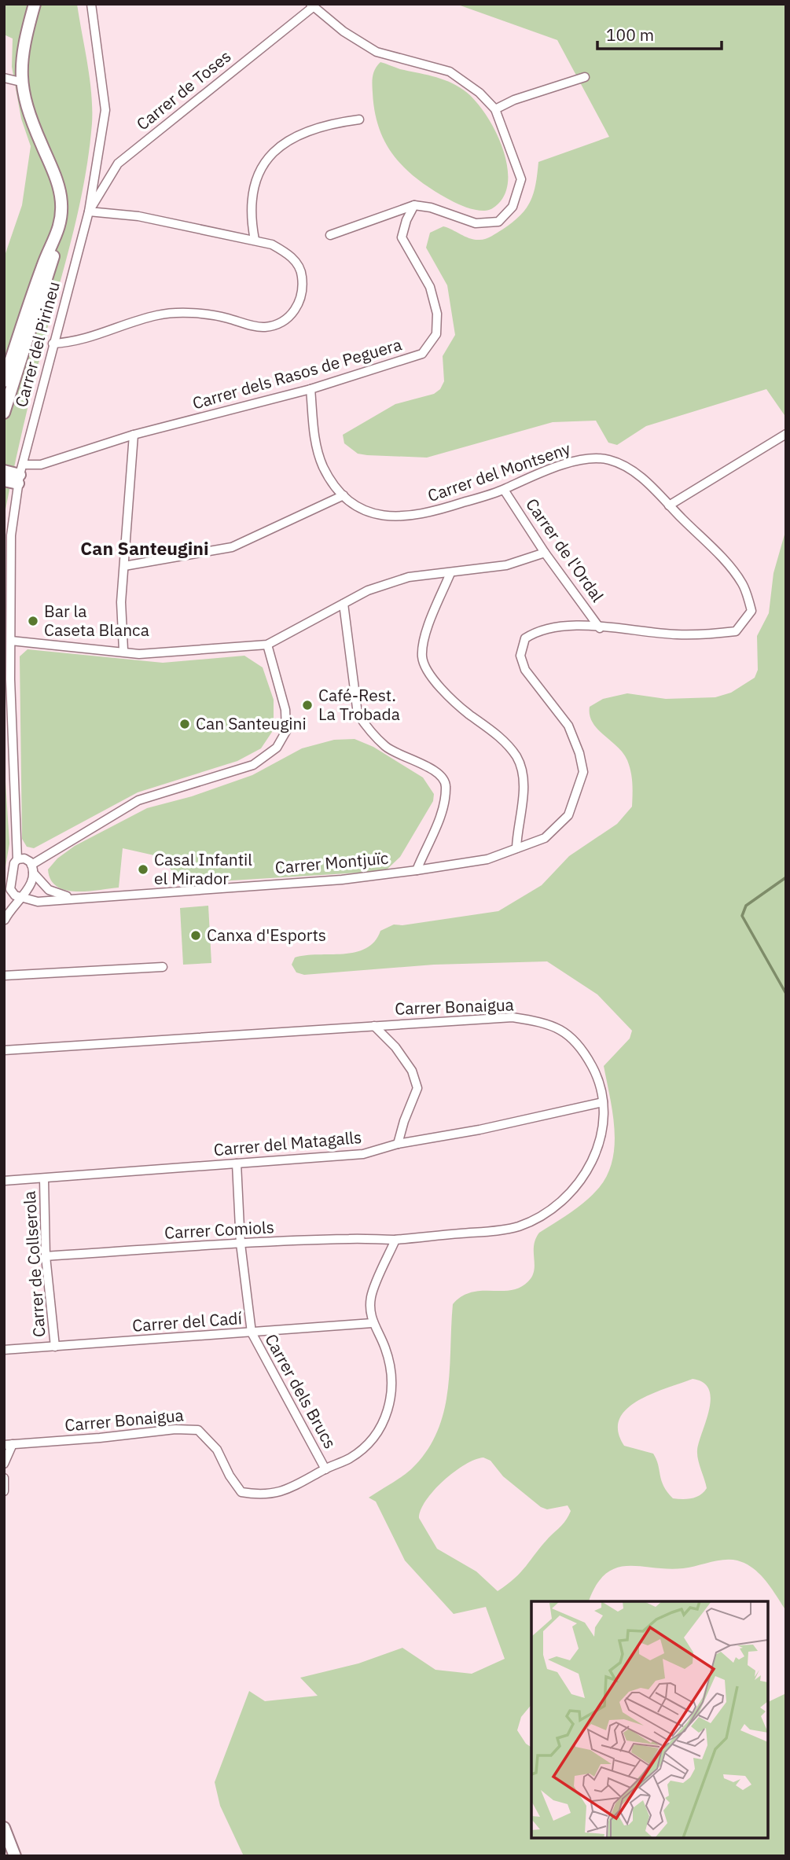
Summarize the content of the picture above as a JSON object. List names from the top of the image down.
{
  "streets": {
    "street": [
      "Carrer de Toses",
      "Carrer del Pirineu",
      "Carrer dels Rasos de Peguera",
      "Carrer del Montseny",
      "Carrer de l'Ordal",
      "Carrer Montjuïc",
      "Carrer Bonaigua",
      "Carrer del Matagalls",
      "Carrer Comiols",
      "Carrer de Collserola",
      "Carrer del Cadí",
      "Carrer dels Brucs"
    ]
  },
  "crossings": [
    ["Carrer de Toses", "Carrer del Pirineu"],
    ["Carrer del Pirineu", "Carrer dels Rasos de Peguera"],
    ["Carrer del Pirineu", "Carrer Montjuïc"],
    ["Carrer dels Rasos de Peguera", "Carrer del Montseny"],
    ["Carrer del Montseny", "Carrer de l'Ordal"],
    ["Carrer del Montseny", "Carrer Montjuïc"],
    ["Carrer de l'Ordal", "Carrer Montjuïc"],
    ["Carrer Bonaigua", "Carrer del Matagalls"],
    ["Carrer Bonaigua", "Carrer Comiols"],
    ["Carrer Bonaigua", "Carrer del Cadí"],
    ["Carrer Bonaigua", "Carrer dels Brucs"],
    ["Carrer del Matagalls", "Carrer de Collserola"],
    ["Carrer del Matagalls", "Carrer dels Brucs"],
    ["Carrer Comiols", "Carrer de Collserola"],
    ["Carrer Comiols", "Carrer dels Brucs"],
    ["Carrer de Collserola", "Carrer del Cadí"],
    ["Carrer del Cadí", "Carrer dels Brucs"]
  ],
  "districts": ["Can Santeugini"],
  "places": [
    "Bar la Caseta Blanca",
    "Café-Rest. La Trobada",
    "Can Santeugini",
    "Casal Infantil el Mirador",
    "Canxa d'Esports"
  ],
  "scale_bar": "100 m"
}
